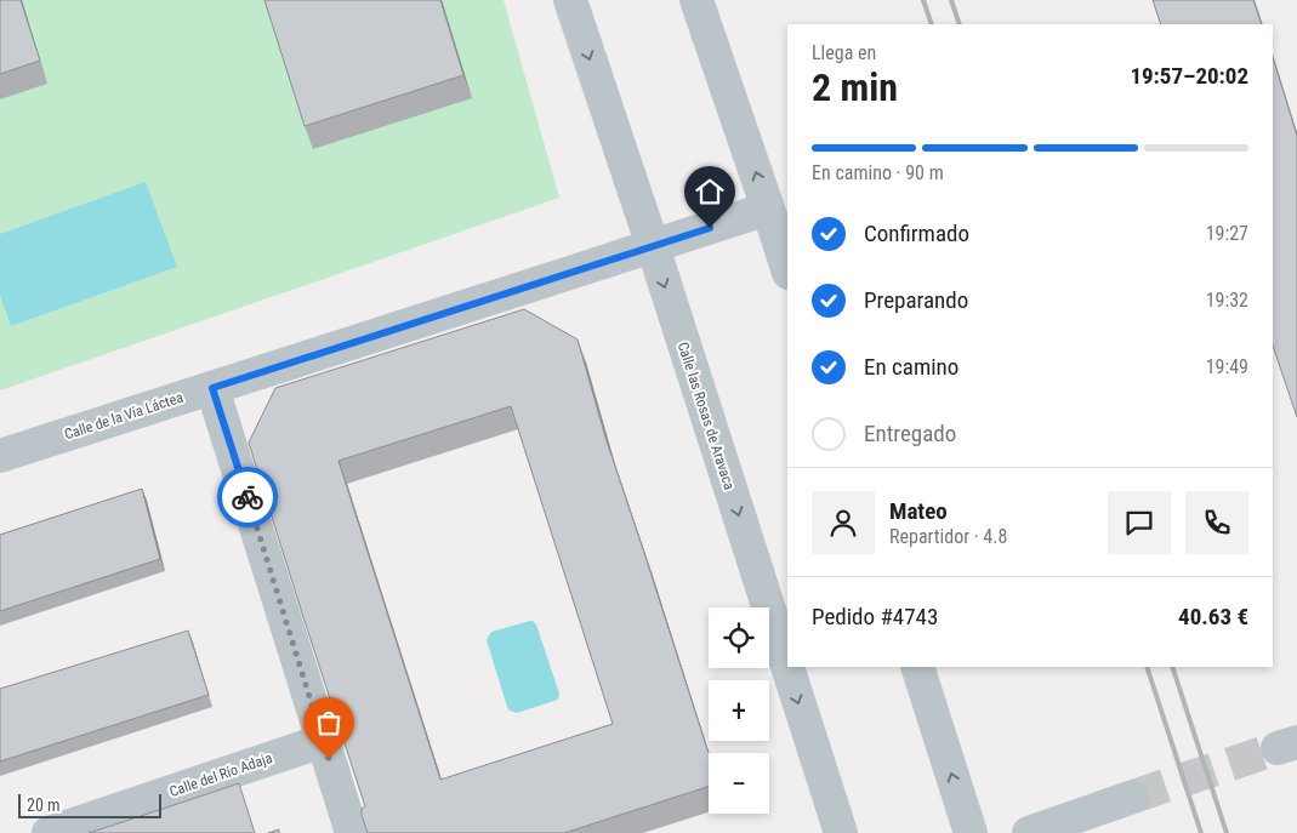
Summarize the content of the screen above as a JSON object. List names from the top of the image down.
{
  "streets": {
    "street": ["Calle de la Vía Láctea", "Calle las Rosas de Aravaca", "Calle del Río Adaja"]
  },
  "crossings": [
    ["Calle de la Vía Láctea", "Calle las Rosas de Aravaca"]
  ],
  "scale_bar": "20 m",
  "page": {
    "heading": ["2 min", "Llega en", "19:57–20:02"],
    "panel": [
      "Mateo",
      "Repartidor · 4.8",
      "Pedido #4743",
      "40.63 €"
    ],
    "bar": "En camino · 90 m",
    "list": [
      ["Confirmado", "19:27"],
      ["Preparando", "19:32"],
      ["En camino", "19:49"],
      "Entregado"
    ],
    "map_buttons": ["+", "−"],
    "scale": "20 m"
  }
}
